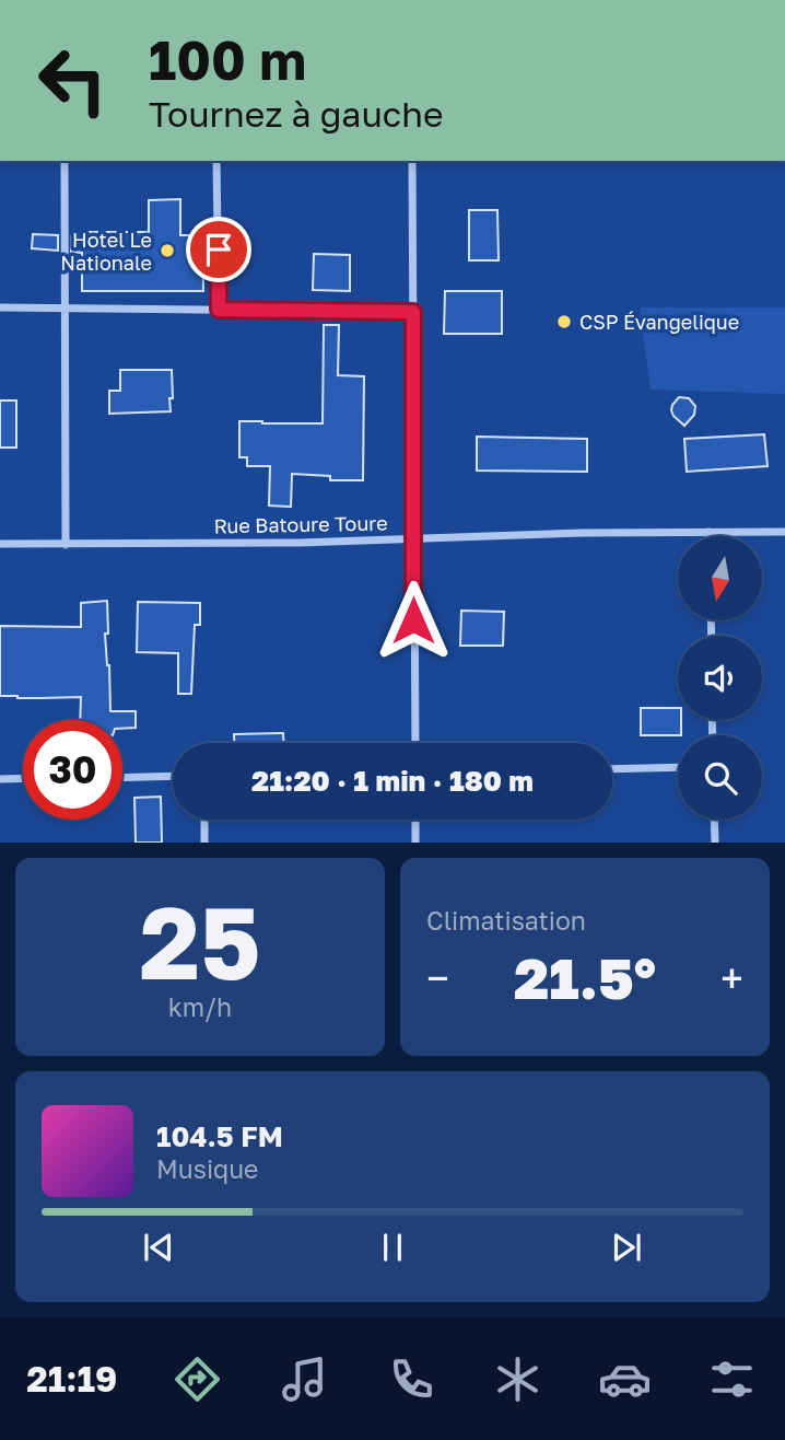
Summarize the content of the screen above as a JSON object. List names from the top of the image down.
{
  "streets": {
    "street": ["Rue Batoure Toure"]
  },
  "places": ["Hotel Le Nationale", "CSP Évangelique"],
  "north": "bottom",
  "page": {
    "turn": ["100 m", "Tournez à gauche"],
    "limit": "30",
    "trip": "21:20 · 1 min · 180 m",
    "tile": [
      ["25", "km/h"],
      "Climatisation"
    ],
    "heat": ["−", "21.5°", "+"],
    "song": ["104.5 FM", "Musique"],
    "tabs": "21:19"
  }
}
